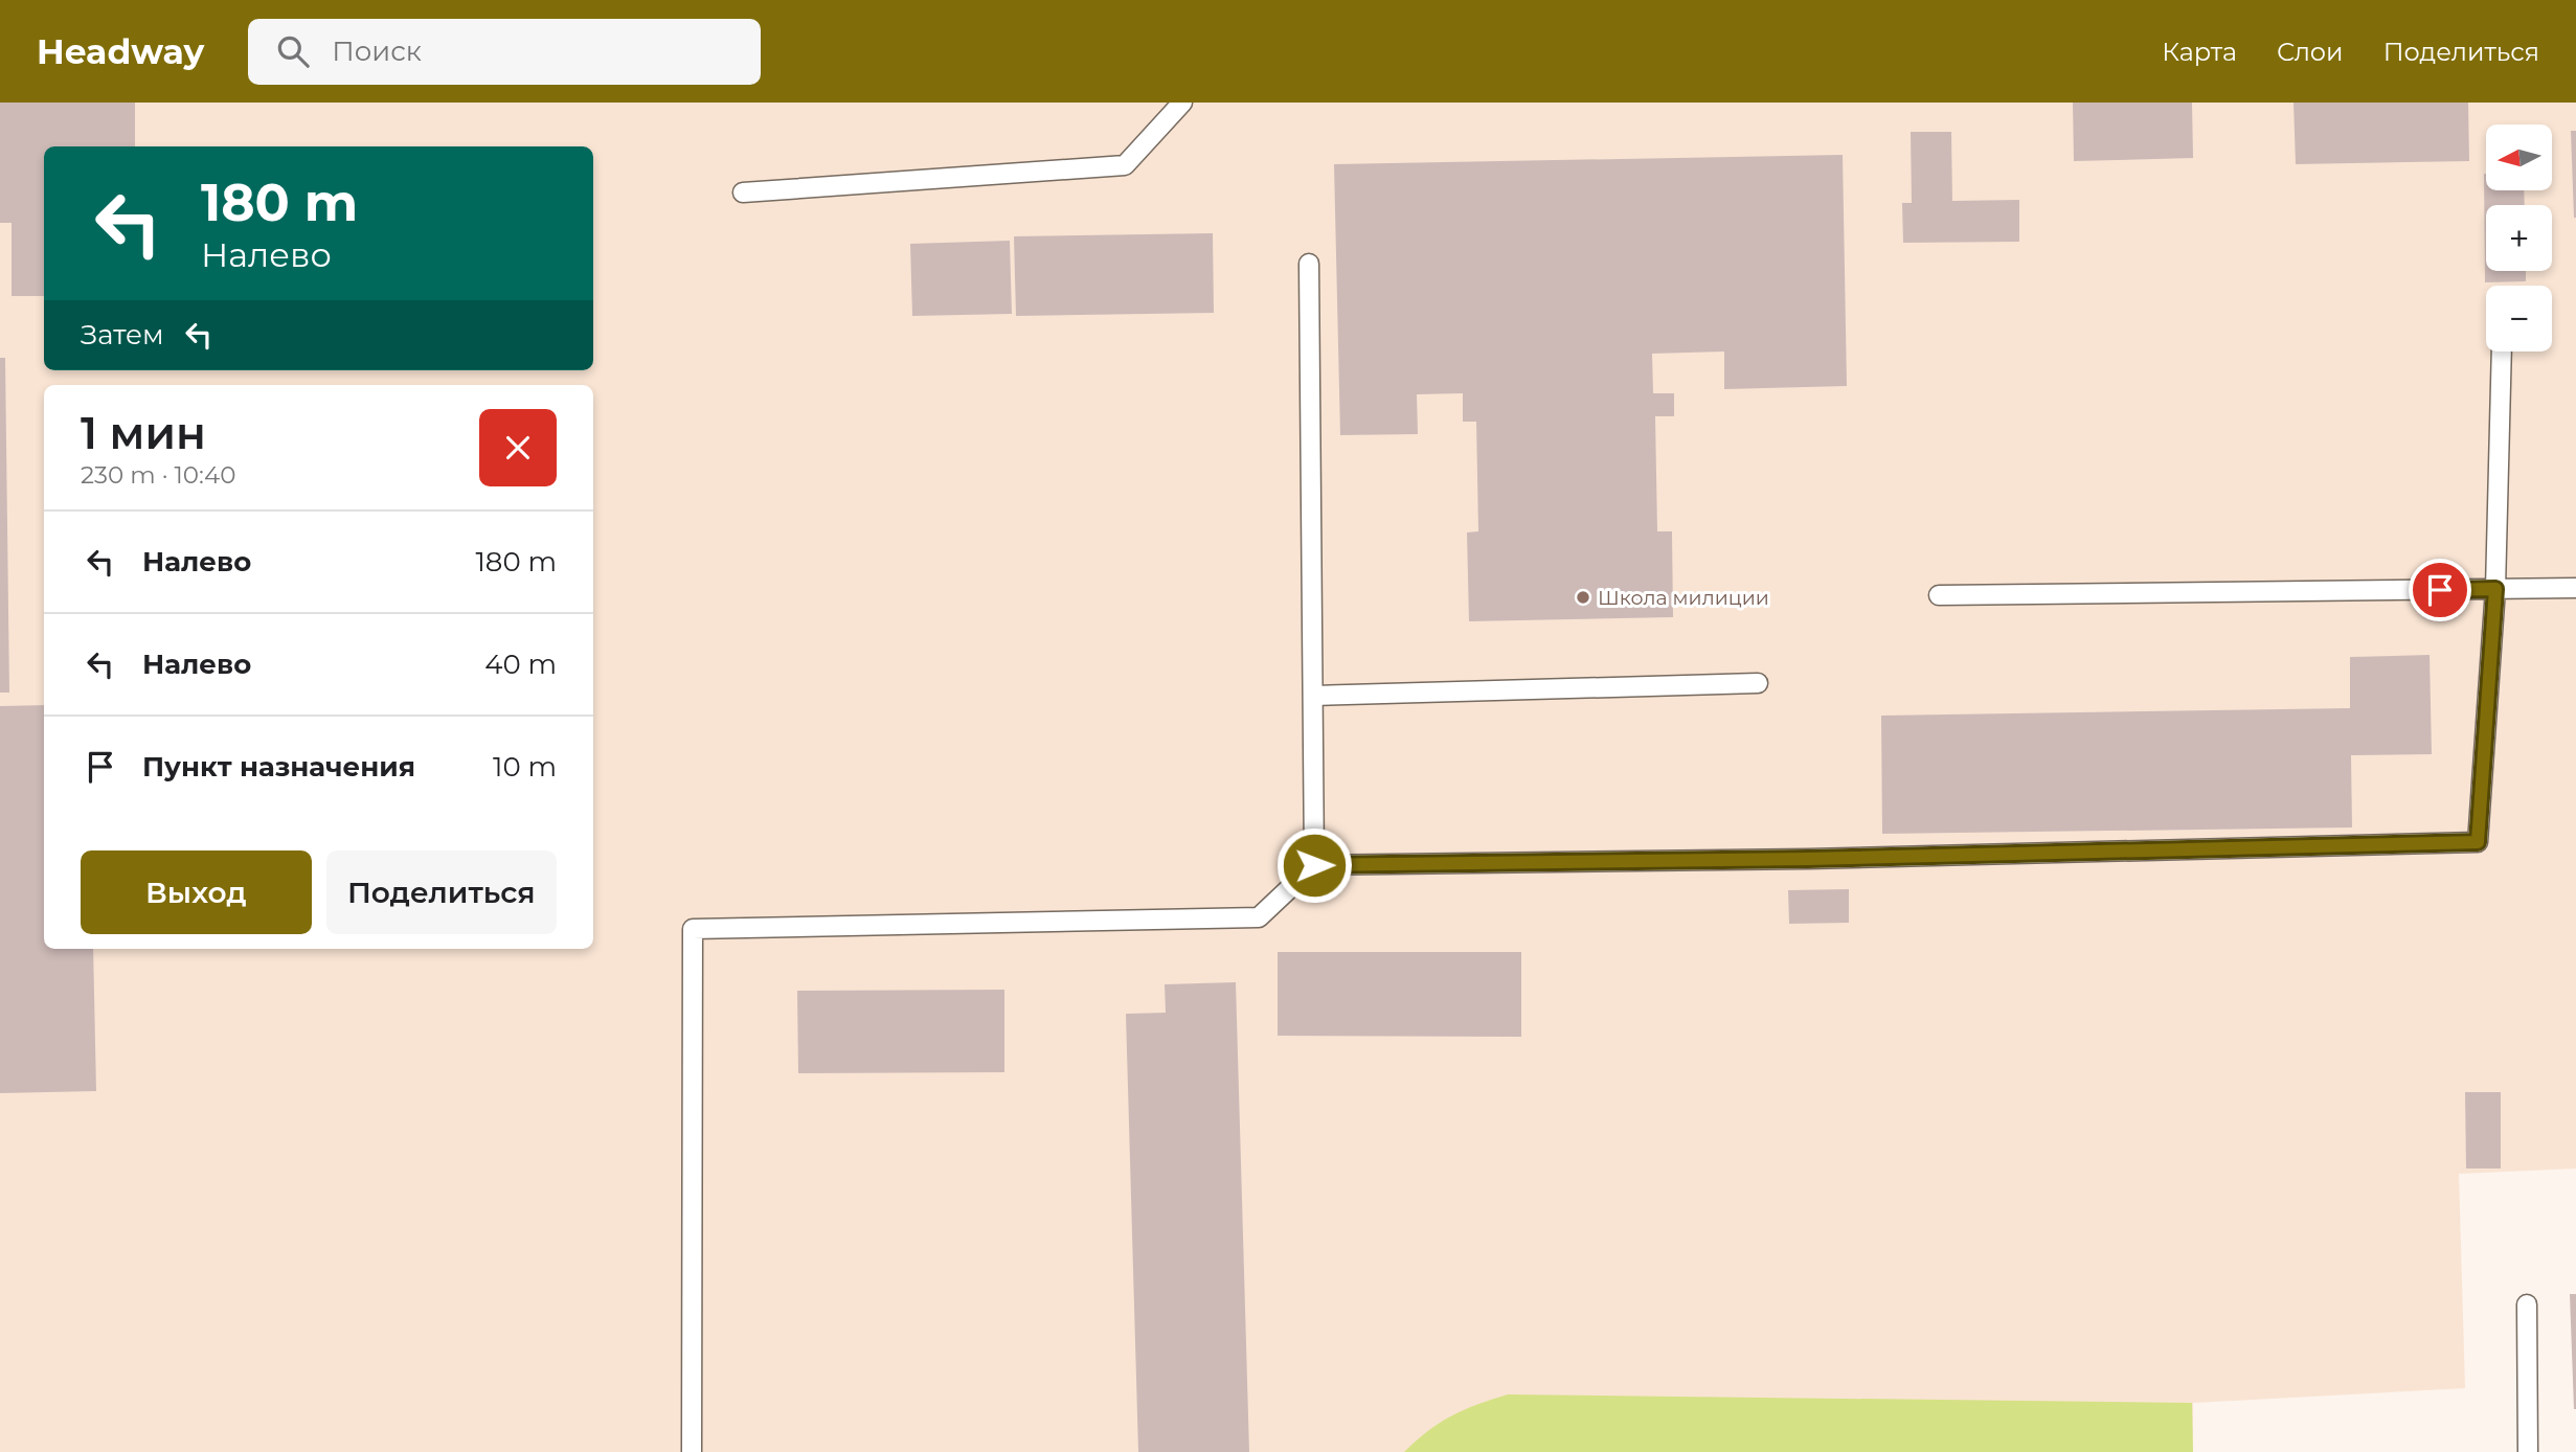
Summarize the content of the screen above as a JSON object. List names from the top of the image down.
{
  "places": ["Школа милиции"],
  "north": "left",
  "page": {
    "header": "Headway",
    "search": "Поиск",
    "nav": ["Карта", "Слои", "Поделиться"],
    "map_buttons": ["+", "−"],
    "turn": ["180 m", "Налево"],
    "then": "Затем",
    "heading": ["1 мин", "230 m · 10:40"],
    "list": [
      {
        "name": "Налево",
        "value": "180 m"
      },
      {
        "name": "Налево",
        "value": "40 m"
      },
      {
        "name": "Пункт назначения",
        "value": "10 m"
      }
    ],
    "buttons": ["Выход", "Поделиться"]
  }
}
